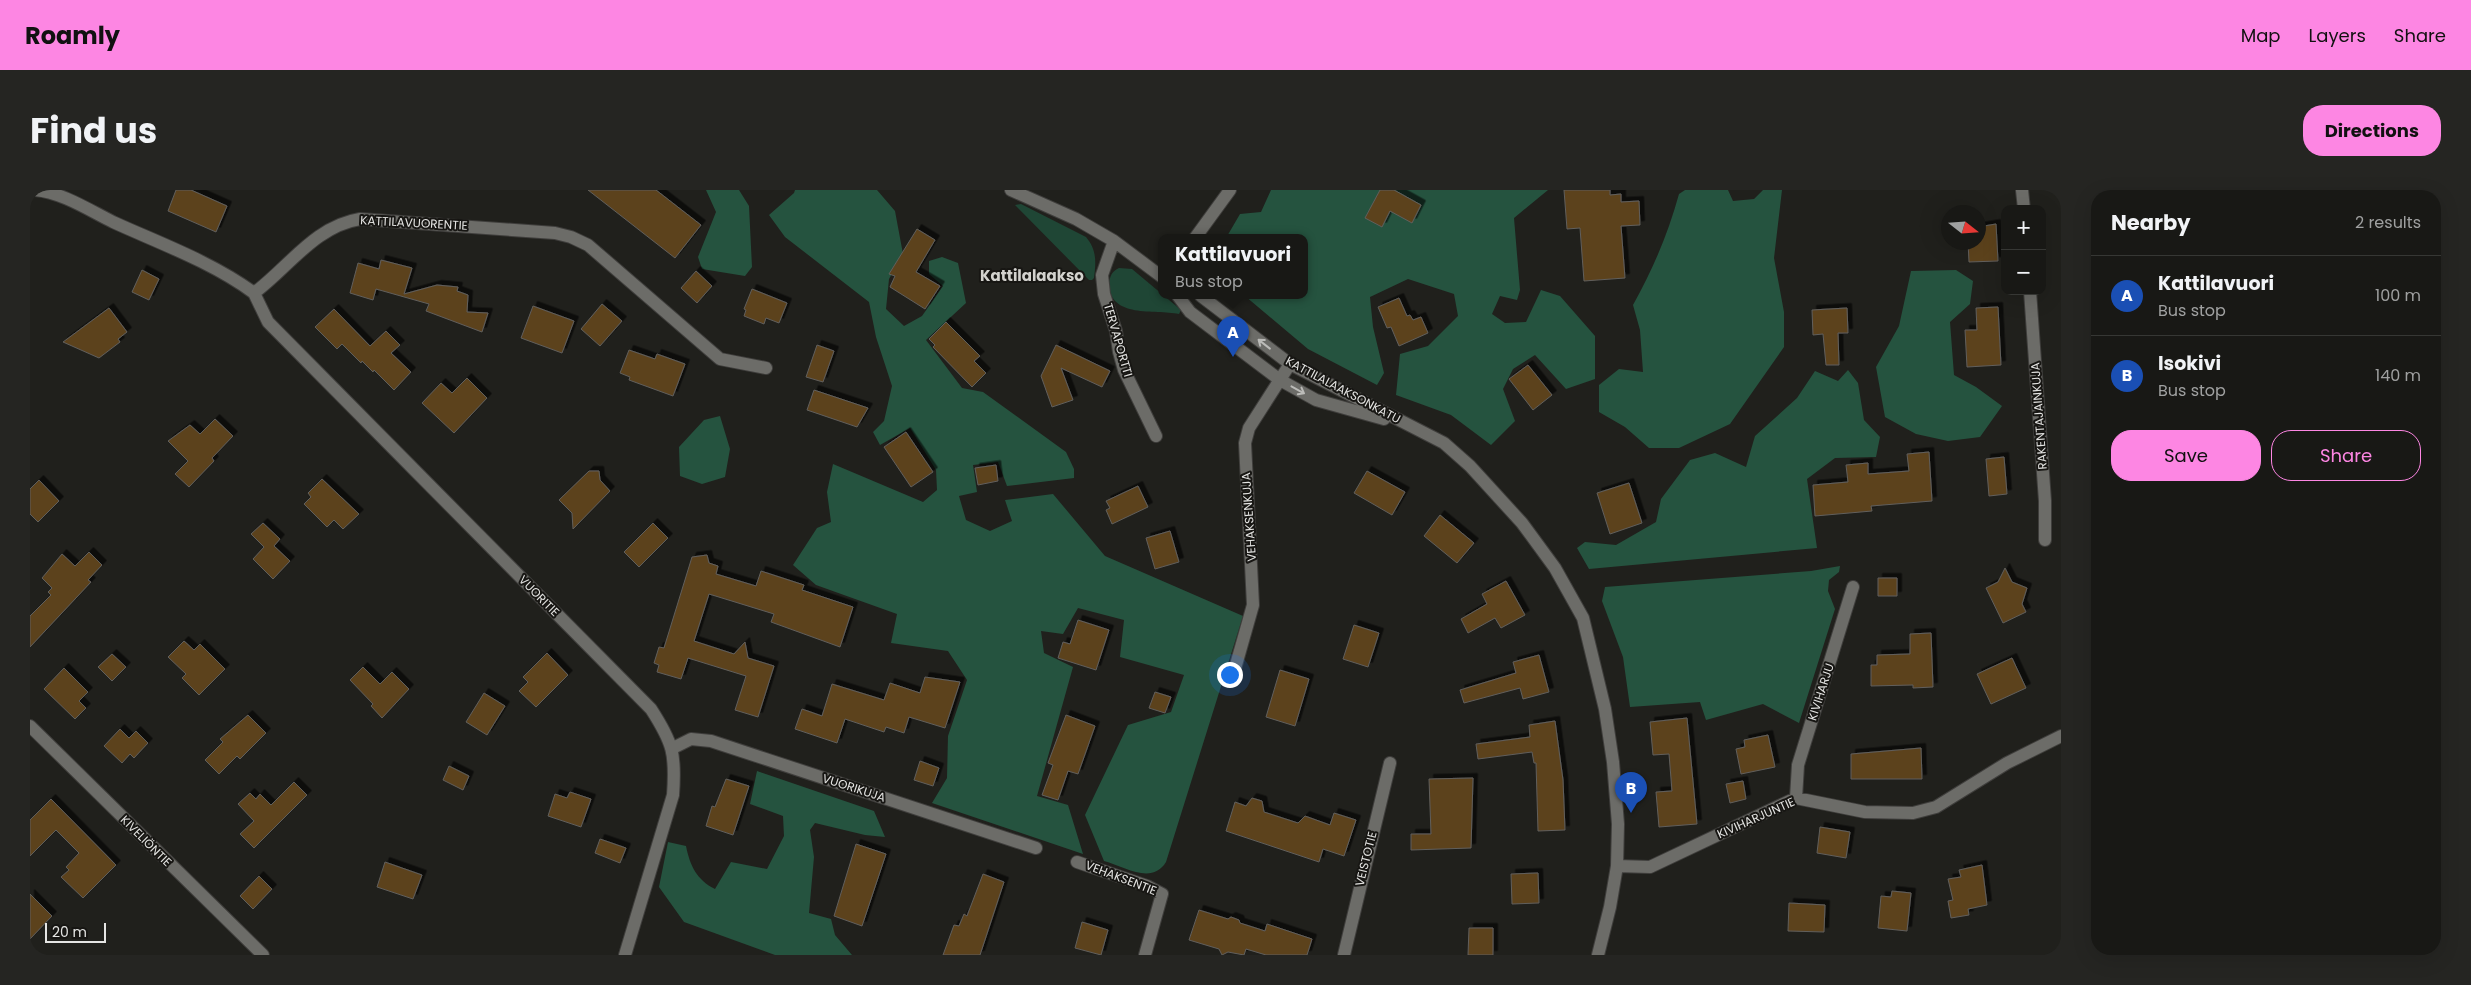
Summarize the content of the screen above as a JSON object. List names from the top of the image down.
{
  "streets": {
    "street": [
      "KATTILAVUORENTIE",
      "TERVAPORTTI",
      "KATTILALAAKSONKATU",
      "RAKENTAJAINKUJA",
      "VEHAKSENKUJA",
      "VUORITIE",
      "KIVIHARJU",
      "VUORIKUJA",
      "KIVIHARJUNTIE",
      "KIVELIÖNTIE",
      "VEISTOTIE",
      "VEHAKSENTIE"
    ]
  },
  "crossings": [
    ["KATTILAVUORENTIE", "VUORITIE"],
    ["KATTILALAAKSONKATU", "VEHAKSENKUJA"],
    ["KATTILALAAKSONKATU", "KIVIHARJUNTIE"],
    ["VUORITIE", "VUORIKUJA"],
    ["KIVIHARJU", "KIVIHARJUNTIE"]
  ],
  "districts": ["Kattilalaakso"],
  "scale_bar": "20 m",
  "north": "right",
  "page": {
    "header": "Roamly",
    "nav": ["Map", "Layers", "Share"],
    "title": "Find us",
    "buttons": [
      "Directions",
      ["Save", "Share"]
    ],
    "heading": ["Nearby", "2 results"],
    "map_buttons": ["+", "−"],
    "popup": ["Kattilavuori", "Bus stop"],
    "list": [
      {
        "mark": "A",
        "name": "Kattilavuori",
        "note": "Bus stop",
        "value": "100 m"
      },
      {
        "mark": "B",
        "name": "Isokivi",
        "note": "Bus stop",
        "value": "140 m"
      }
    ],
    "pins": ["A", "B"],
    "scale": "20 m"
  }
}
